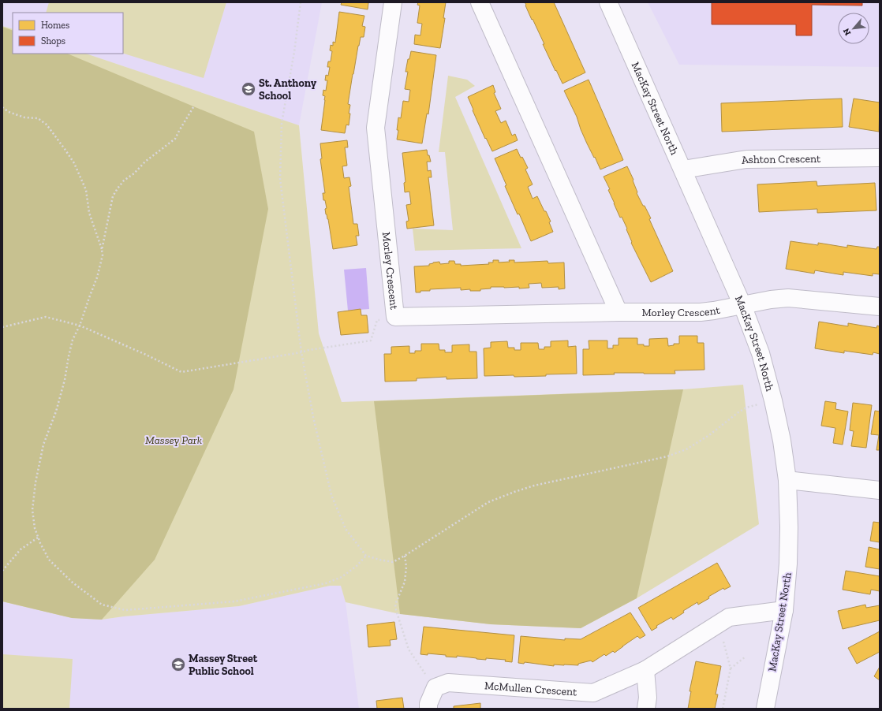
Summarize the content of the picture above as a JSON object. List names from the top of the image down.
{
  "streets": {
    "street": [
      "MacKay Street North",
      "Ashton Crescent",
      "Morley Crescent",
      "McMullen Crescent"
    ]
  },
  "crossings": [
    ["MacKay Street North", "Ashton Crescent"],
    ["MacKay Street North", "Morley Crescent"],
    ["MacKay Street North", "McMullen Crescent"]
  ],
  "parks": ["Massey Park"],
  "places": {
    "school or university": ["St. Anthony School", "Massey Street Public School"]
  },
  "legend": ["Homes", "Shops"],
  "north": "bottom left"
}
